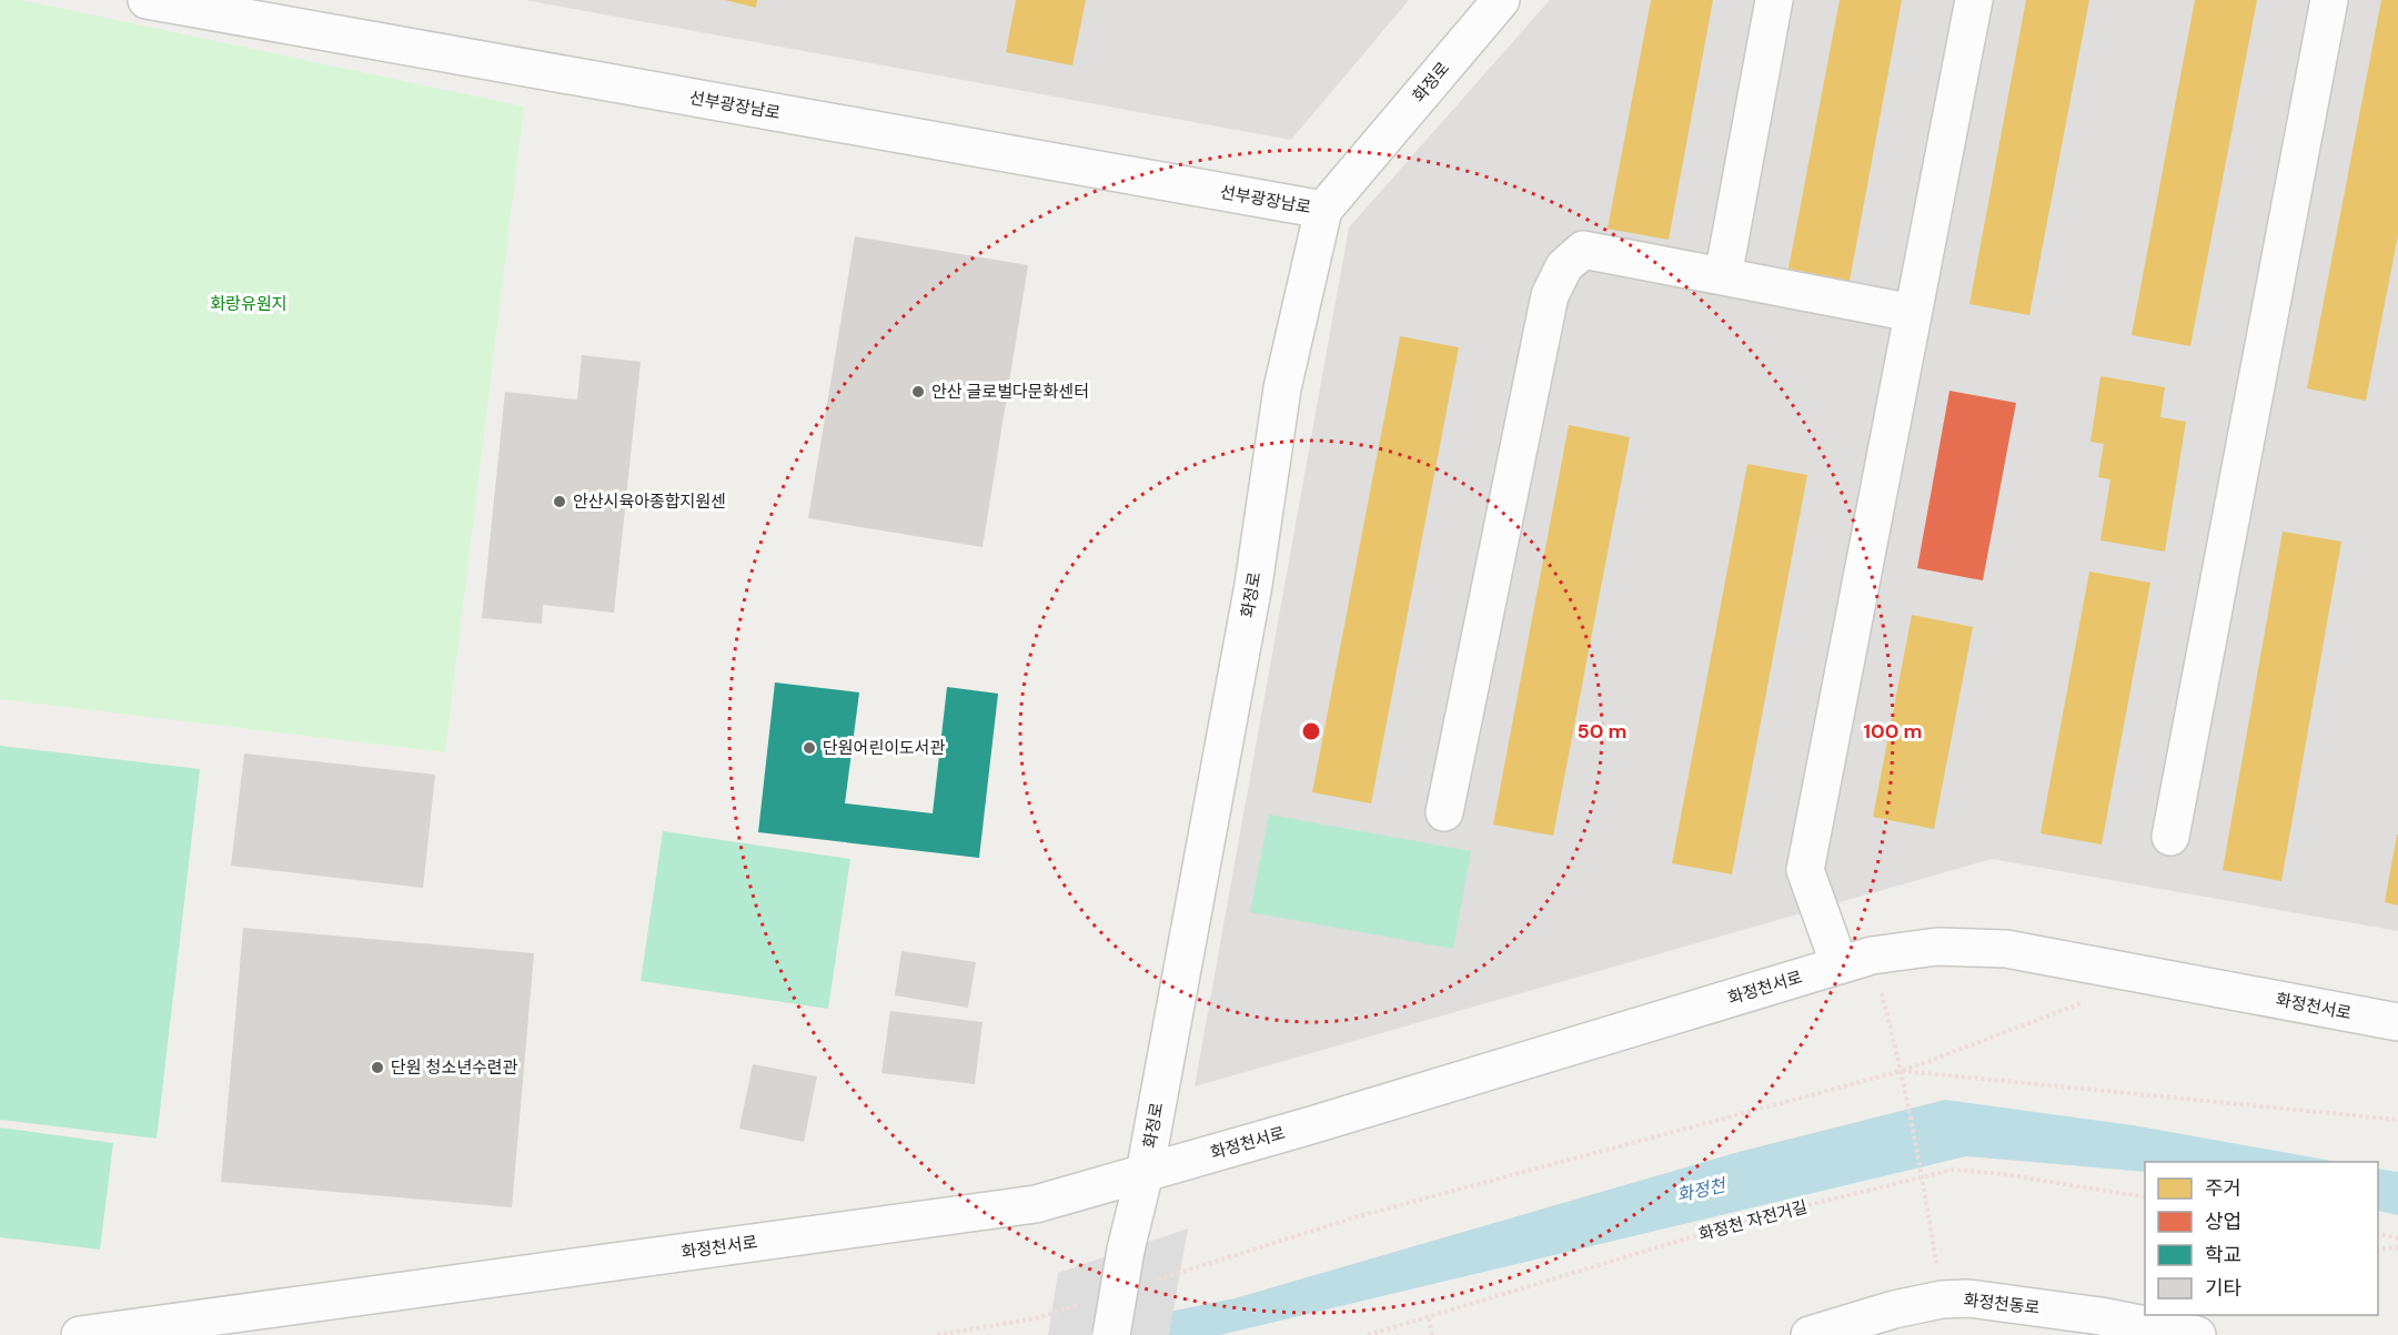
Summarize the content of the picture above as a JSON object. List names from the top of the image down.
{
  "streets": {
    "street": [
      "화정로",
      "선부광장남로",
      "화정천서로",
      "화정천동로"
    ],
    "path": ["화정천 자전거길"]
  },
  "crossings": [
    ["화정로", "선부광장남로"],
    ["화정로", "화정천서로"]
  ],
  "water": ["화정천"],
  "parks": ["화랑유원지"],
  "places": [
    "안산 글로벌다문화센터",
    "안산시육아종합지원센",
    "단원어린이도서관",
    "단원 청소년수련관"
  ],
  "legend": [
    "주거",
    "상업",
    "학교",
    "기타"
  ],
  "rings": ["50 m", "100 m"]
}
